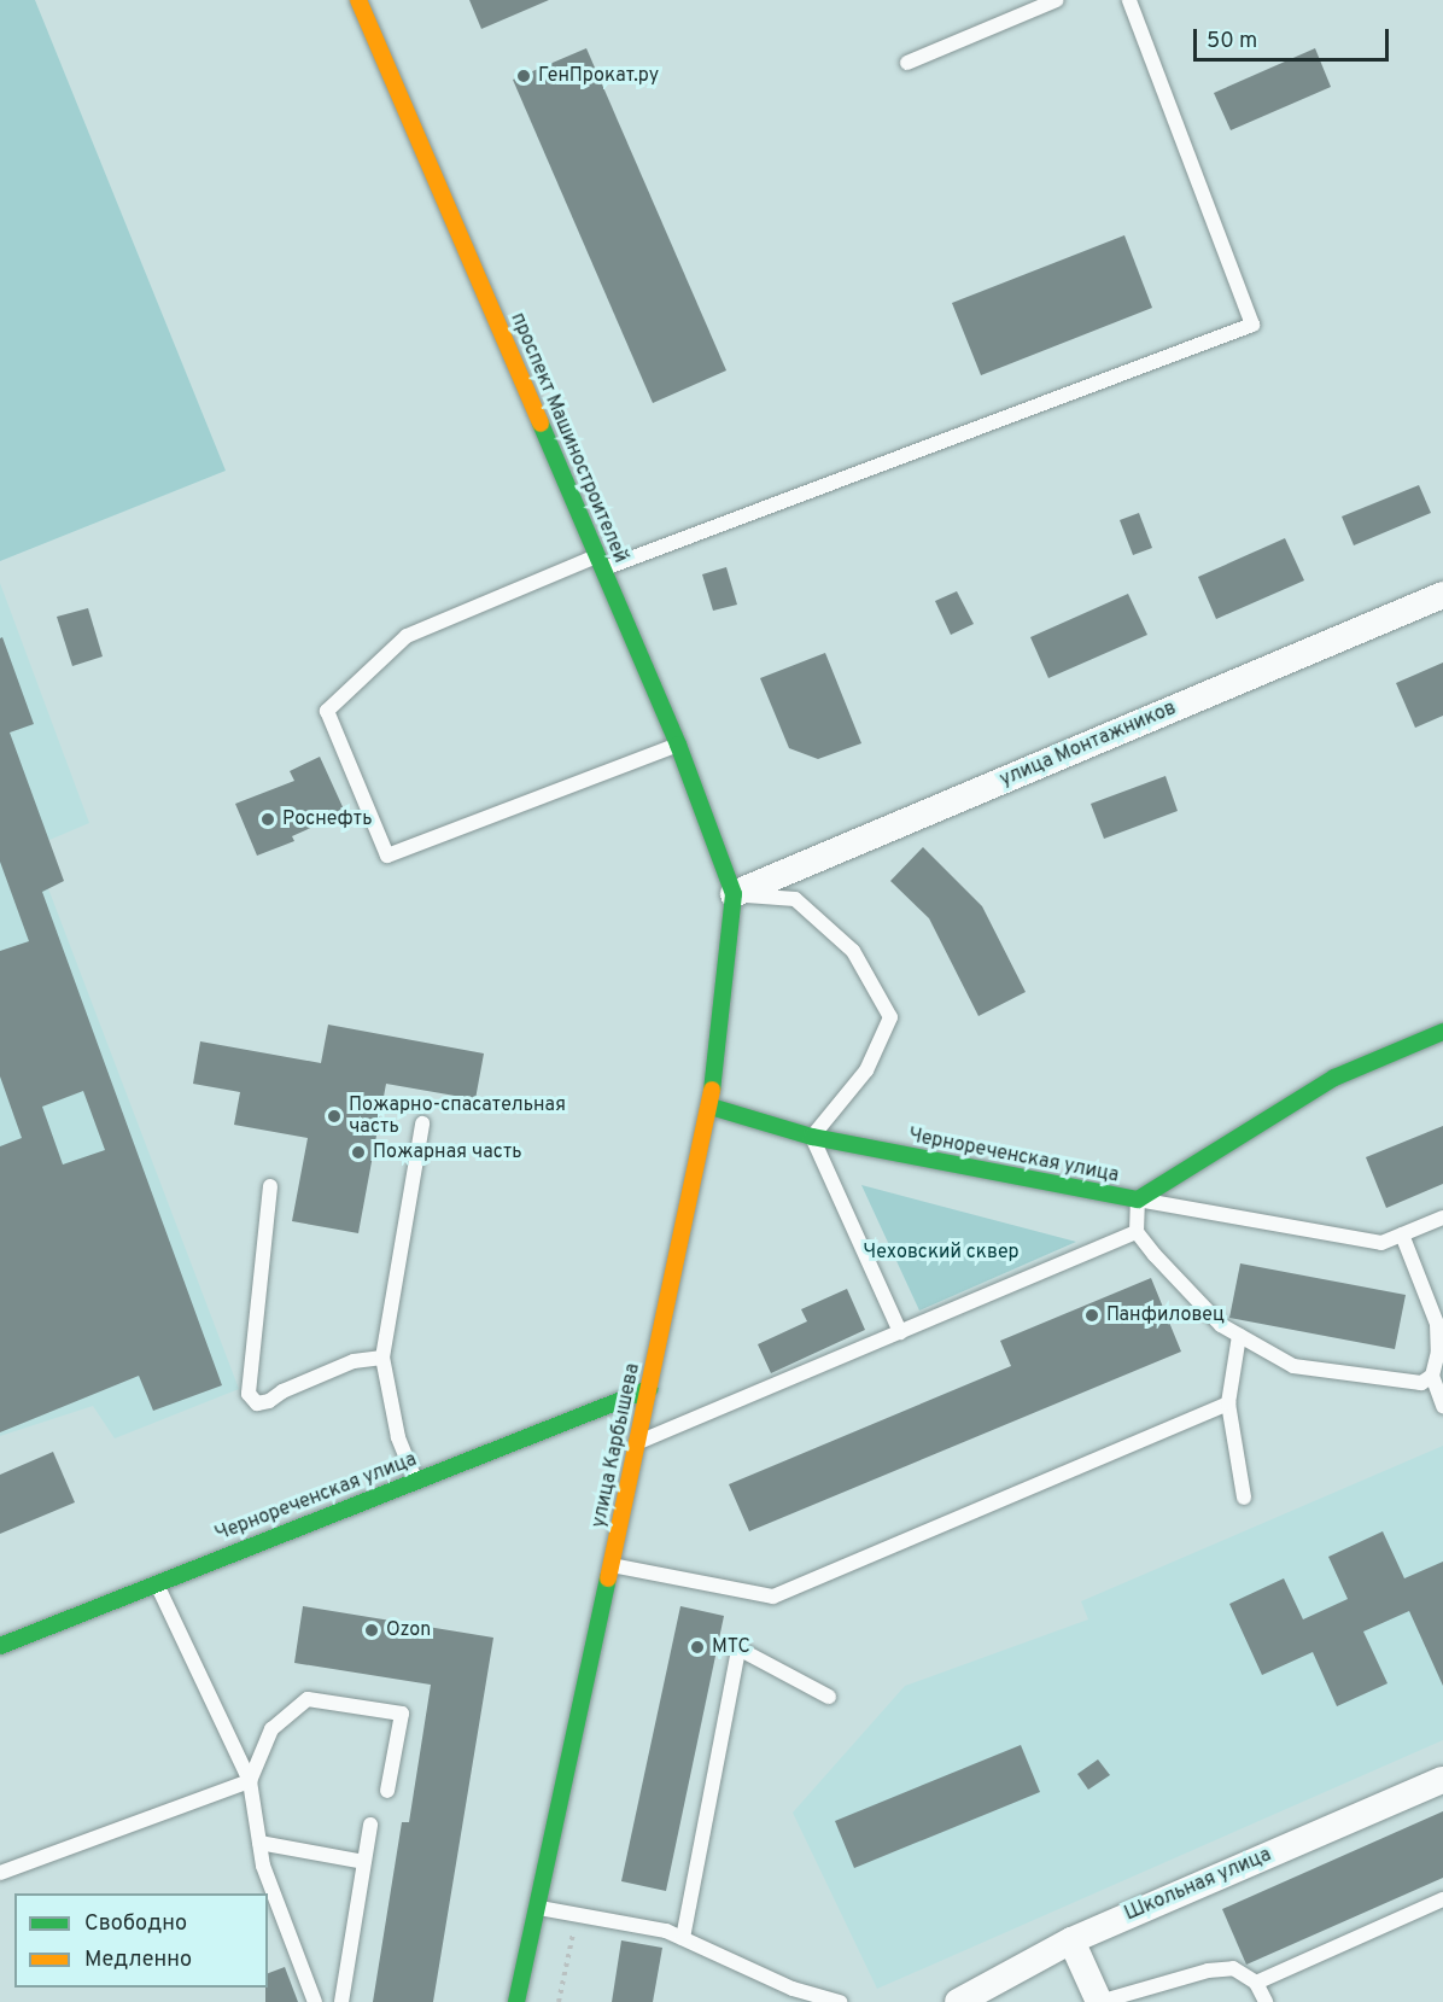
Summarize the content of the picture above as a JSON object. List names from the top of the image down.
{
  "streets": {
    "main road": ["проспект Машиностроителей", "Чернореченская улица", "улица Карбышева"],
    "street": ["улица Монтажников", "Школьная улица"]
  },
  "crossings": [
    ["проспект Машиностроителей", "улица Монтажников"],
    ["проспект Машиностроителей", "улица Карбышева"],
    ["улица Монтажников", "улица Карбышева"],
    ["Чернореченская улица", "улица Карбышева"]
  ],
  "parks": ["Чеховский сквер"],
  "places": [
    "ГенПрокат.ру",
    "Роснефть",
    "Пожарно-спасательная часть",
    "Пожарная часть",
    "Панфиловец",
    "Ozon",
    "МТС"
  ],
  "legend": ["Свободно", "Медленно"],
  "scale_bar": "50 m"
}
